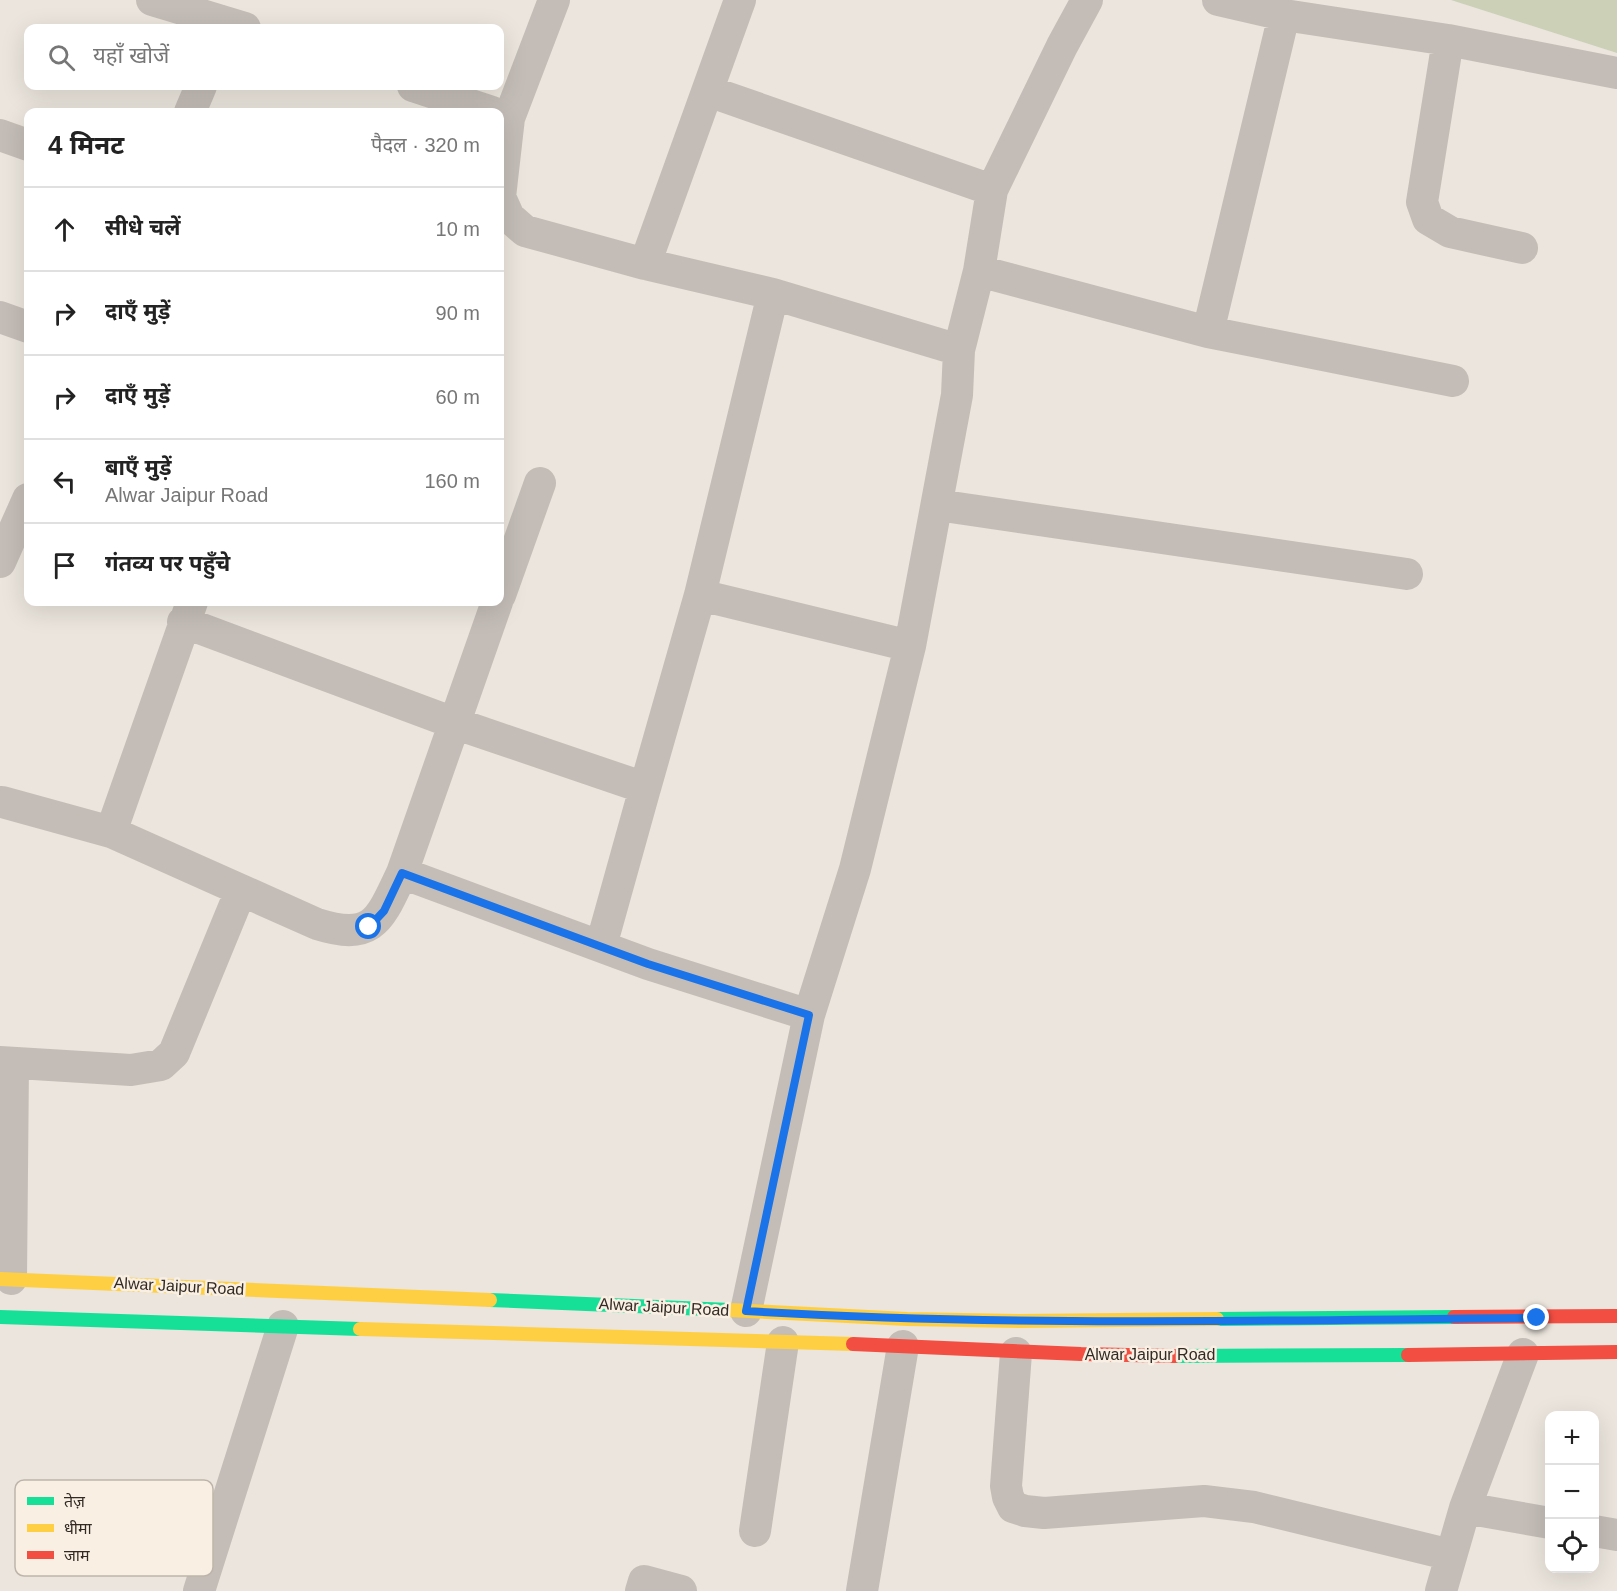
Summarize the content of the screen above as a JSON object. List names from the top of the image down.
{
  "streets": {
    "main road": ["Alwar Jaipur Road"]
  },
  "legend": ["तेज़", "धीमा", "जाम"],
  "page": {
    "search": "यहाँ खोजें",
    "heading": ["4 मिनट", "पैदल · 320 m"],
    "list": [
      ["सीधे चलें", "10 m"],
      ["दाएँ मुड़ें", "90 m"],
      ["दाएँ मुड़ें", "60 m"],
      ["बाएँ मुड़ें", "Alwar Jaipur Road", "160 m"],
      "गंतव्य पर पहुँचे"
    ],
    "map_buttons": ["+", "−"]
  }
}
